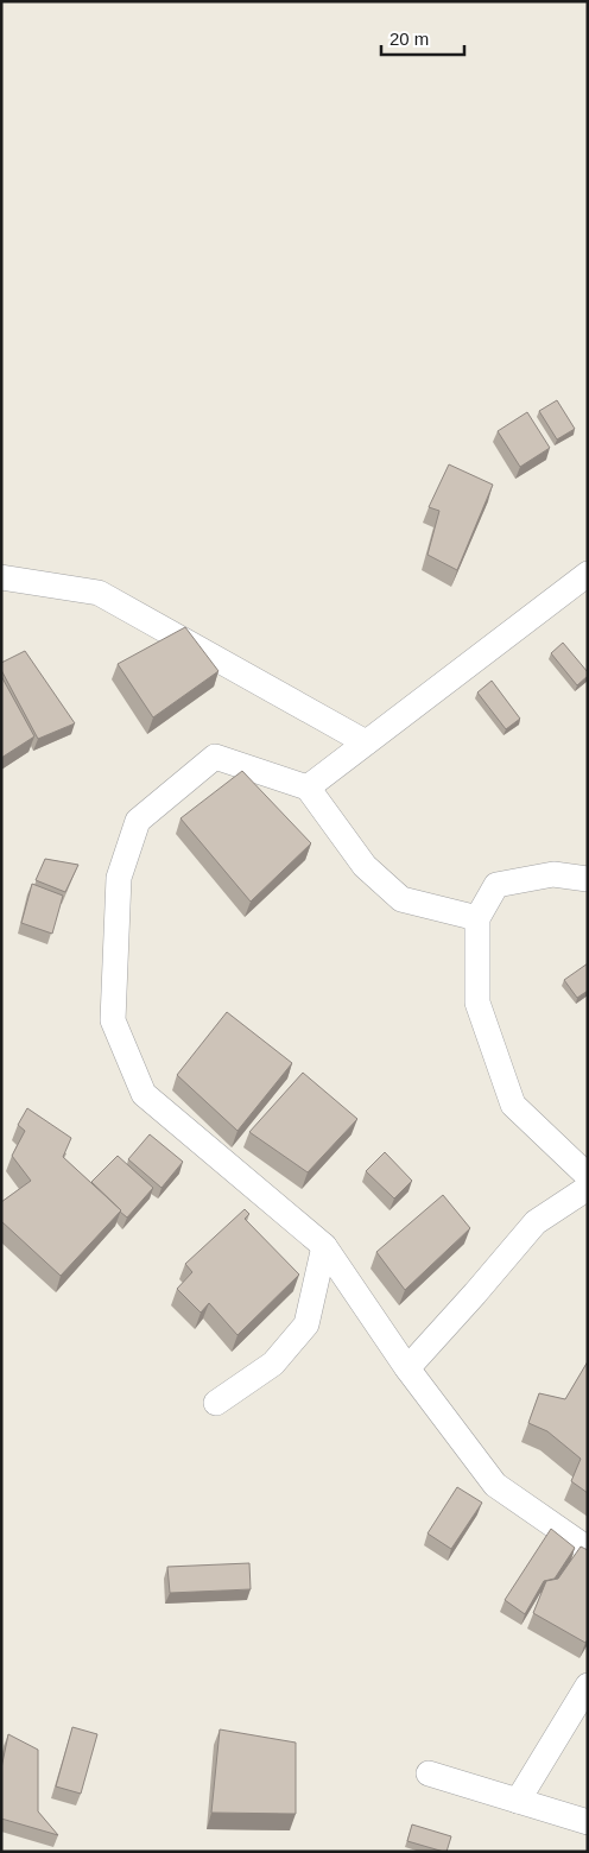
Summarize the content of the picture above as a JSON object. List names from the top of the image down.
{
  "scale_bar": "20 m"
}
